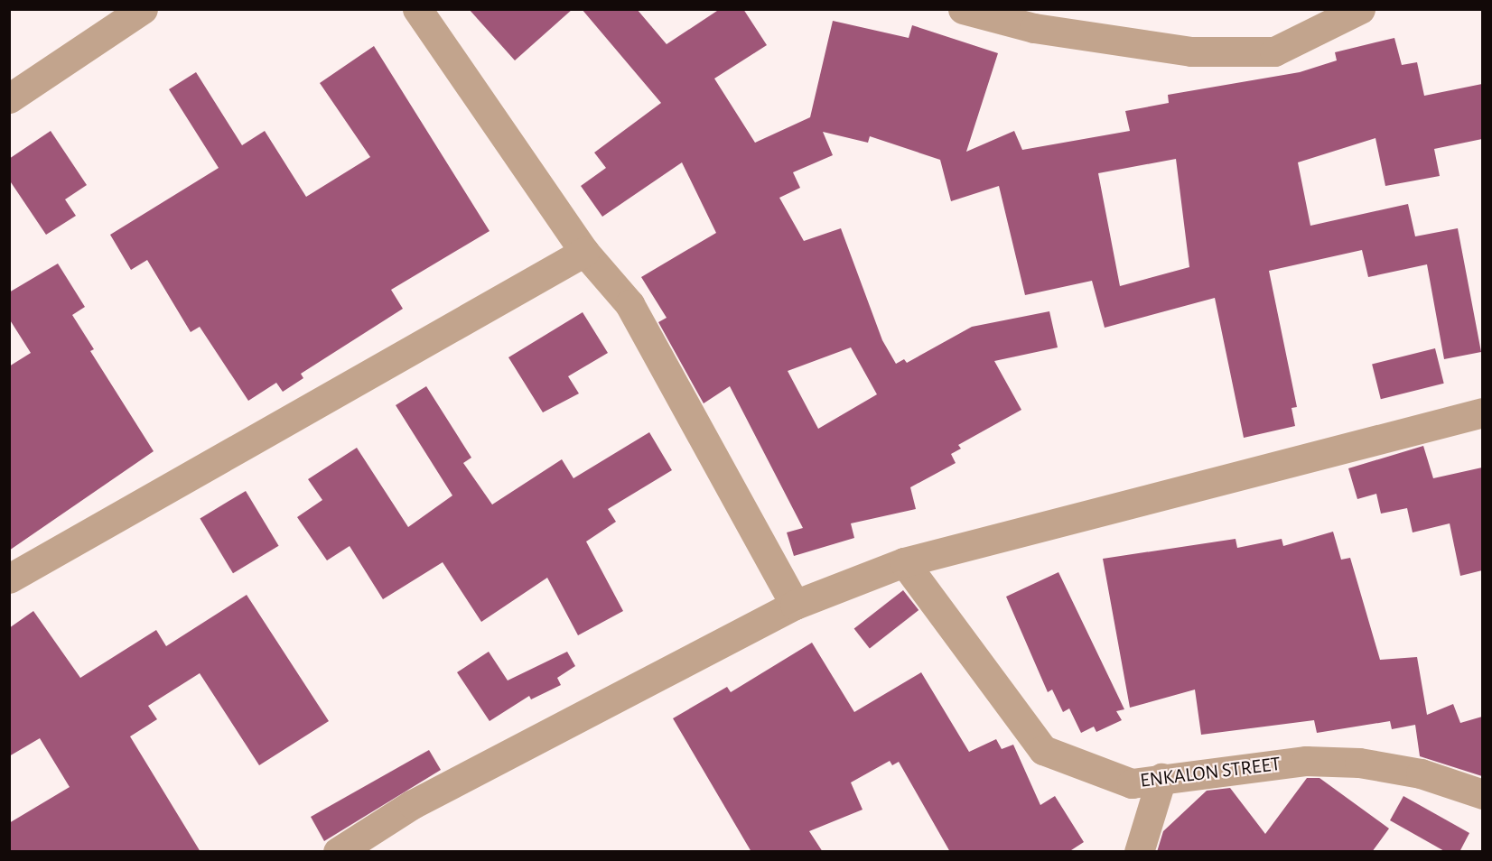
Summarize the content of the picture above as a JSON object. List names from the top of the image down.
{
  "streets": {
    "street": ["ENKALON STREET"]
  }
}
